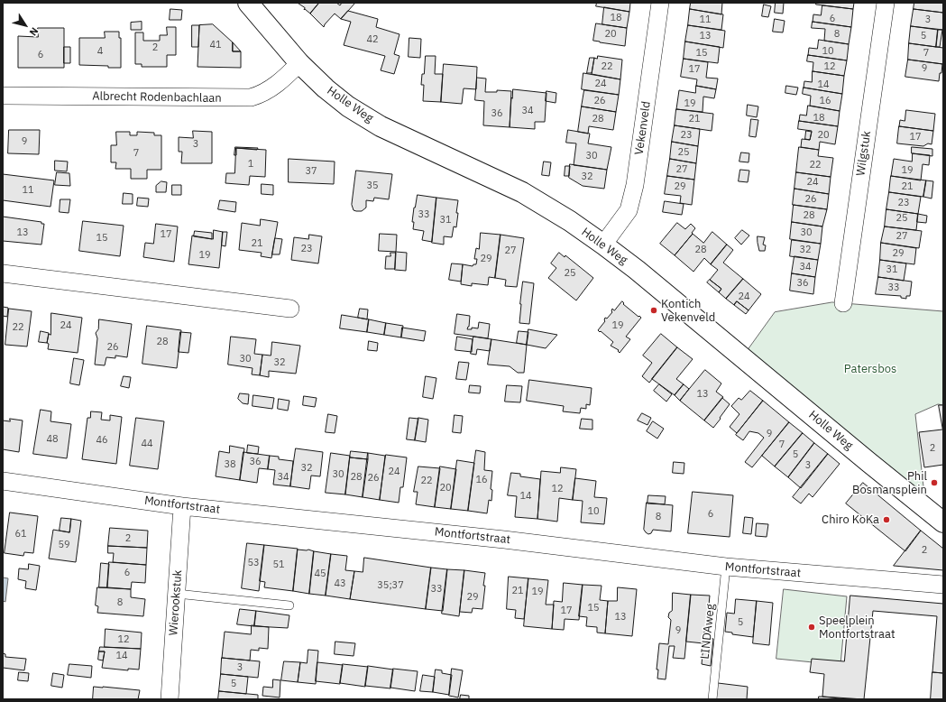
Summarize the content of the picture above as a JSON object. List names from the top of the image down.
{
  "streets": {
    "street": [
      "Albrecht Rodenbachlaan",
      "Holle Weg",
      "Vekenveld",
      "Wilgstuk",
      "Montfortstraat",
      "Wierookstuk"
    ],
    "lane": ["LINDAweg"]
  },
  "crossings": [
    ["Albrecht Rodenbachlaan", "Holle Weg"],
    ["Holle Weg", "Vekenveld"],
    ["Montfortstraat", "Wierookstuk"],
    ["Montfortstraat", "LINDAweg"]
  ],
  "parks": ["Patersbos"],
  "places": [
    "Kontich Vekenveld",
    "Phil Bosmansplein",
    "Chiro KoKa",
    "Speelplein Montfortstraat"
  ],
  "house_numbers": [
    "18",
    "6",
    "11",
    "3",
    "20",
    "8",
    "13",
    "5",
    "42",
    "41",
    "2",
    "4",
    "10",
    "15",
    "7",
    "6",
    "22",
    "12",
    "9",
    "17",
    "24",
    "14",
    "26",
    "16",
    "19",
    "34",
    "36",
    "18",
    "28",
    "21",
    "23",
    "20",
    "17",
    "9",
    "3",
    "25",
    "7",
    "30",
    "1",
    "22",
    "27",
    "19",
    "37",
    "32",
    "24",
    "35",
    "29",
    "21",
    "11",
    "26",
    "23",
    "33",
    "28",
    "25",
    "31",
    "13",
    "30",
    "17",
    "27",
    "15",
    "21",
    "23",
    "28",
    "32",
    "27",
    "29",
    "19",
    "29",
    "34",
    "31",
    "25",
    "36",
    "33",
    "24",
    "24",
    "19",
    "22",
    "28",
    "26",
    "30",
    "32",
    "13",
    "9",
    "48",
    "46",
    "44",
    "7",
    "2",
    "5",
    "36",
    "38",
    "3",
    "32",
    "24",
    "30",
    "34",
    "28",
    "26",
    "16",
    "22",
    "20",
    "12",
    "14",
    "10",
    "6",
    "8",
    "61",
    "2",
    "59",
    "2",
    "53",
    "51",
    "6",
    "45",
    "43",
    "35;37",
    "33",
    "21",
    "19",
    "29",
    "8",
    "15",
    "17",
    "13",
    "5",
    "9",
    "12",
    "14",
    "3",
    "5"
  ],
  "north": "bottom right"
}
